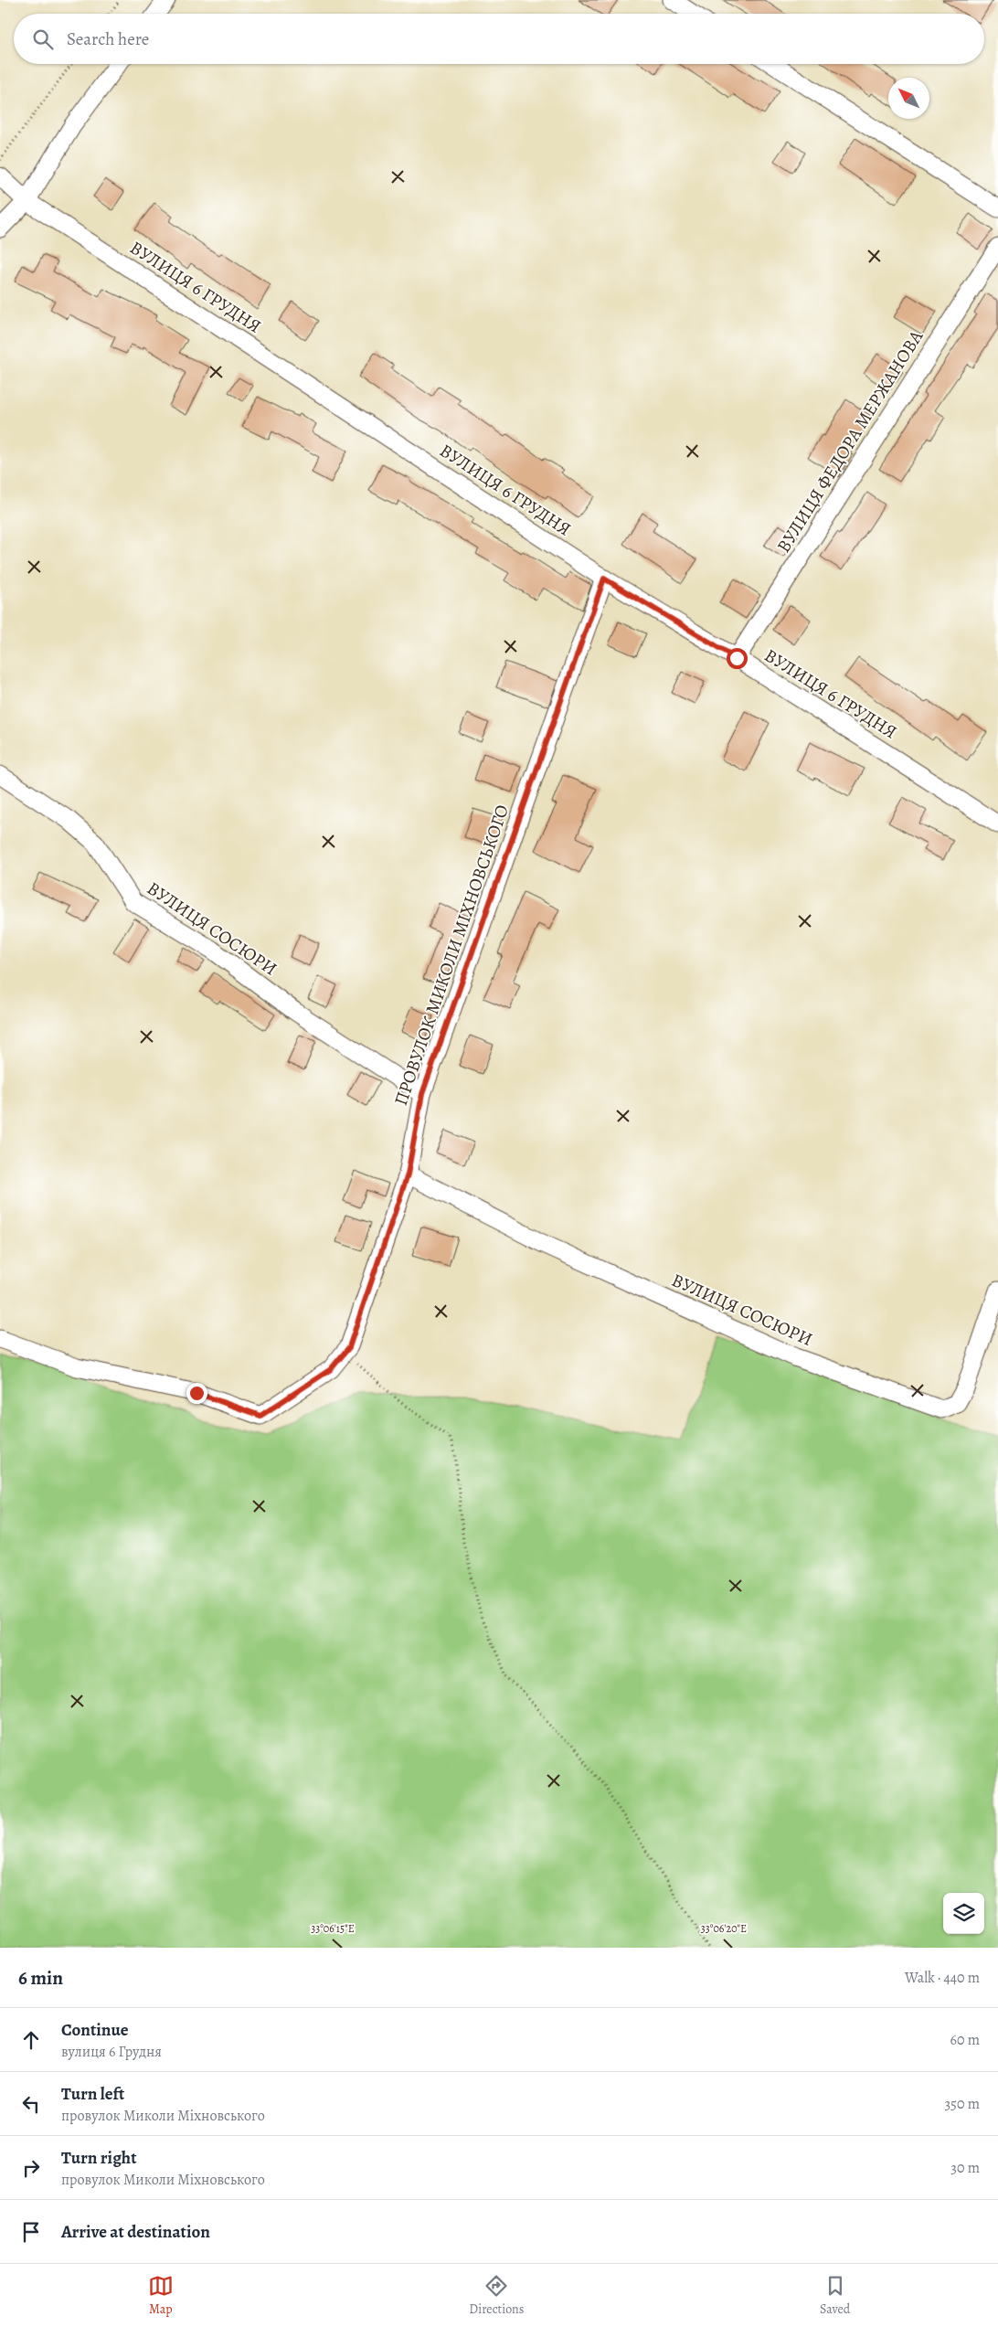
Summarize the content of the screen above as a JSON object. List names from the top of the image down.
{
  "streets": {
    "street": [
      "ВУЛИЦЯ 6 ГРУДНЯ",
      "ВУЛИЦЯ ФЕДОРА МЕРЖАНОВА",
      "ВУЛИЦЯ СОСЮРИ",
      "ПРОВУЛОК МИКОЛИ МІХНОВСЬКОГО"
    ]
  },
  "crossings": [
    ["ВУЛИЦЯ 6 ГРУДНЯ", "ВУЛИЦЯ ФЕДОРА МЕРЖАНОВА"],
    ["ВУЛИЦЯ 6 ГРУДНЯ", "ПРОВУЛОК МИКОЛИ МІХНОВСЬКОГО"],
    ["ВУЛИЦЯ СОСЮРИ", "ПРОВУЛОК МИКОЛИ МІХНОВСЬКОГО"]
  ],
  "north": "top left",
  "page": {
    "search": "Search here",
    "heading": ["6 min", "Walk · 440 m"],
    "list": [
      ["Continue", "вулиця 6 Грудня", "60 m"],
      ["Turn left", "провулок Миколи Міхновського", "350 m"],
      ["Turn right", "провулок Миколи Міхновського", "30 m"],
      "Arrive at destination"
    ],
    "nav": ["Map", "Directions", "Saved"]
  },
  "coordinates": ["33°06'15\"E", "33°06'20\"E"]
}
